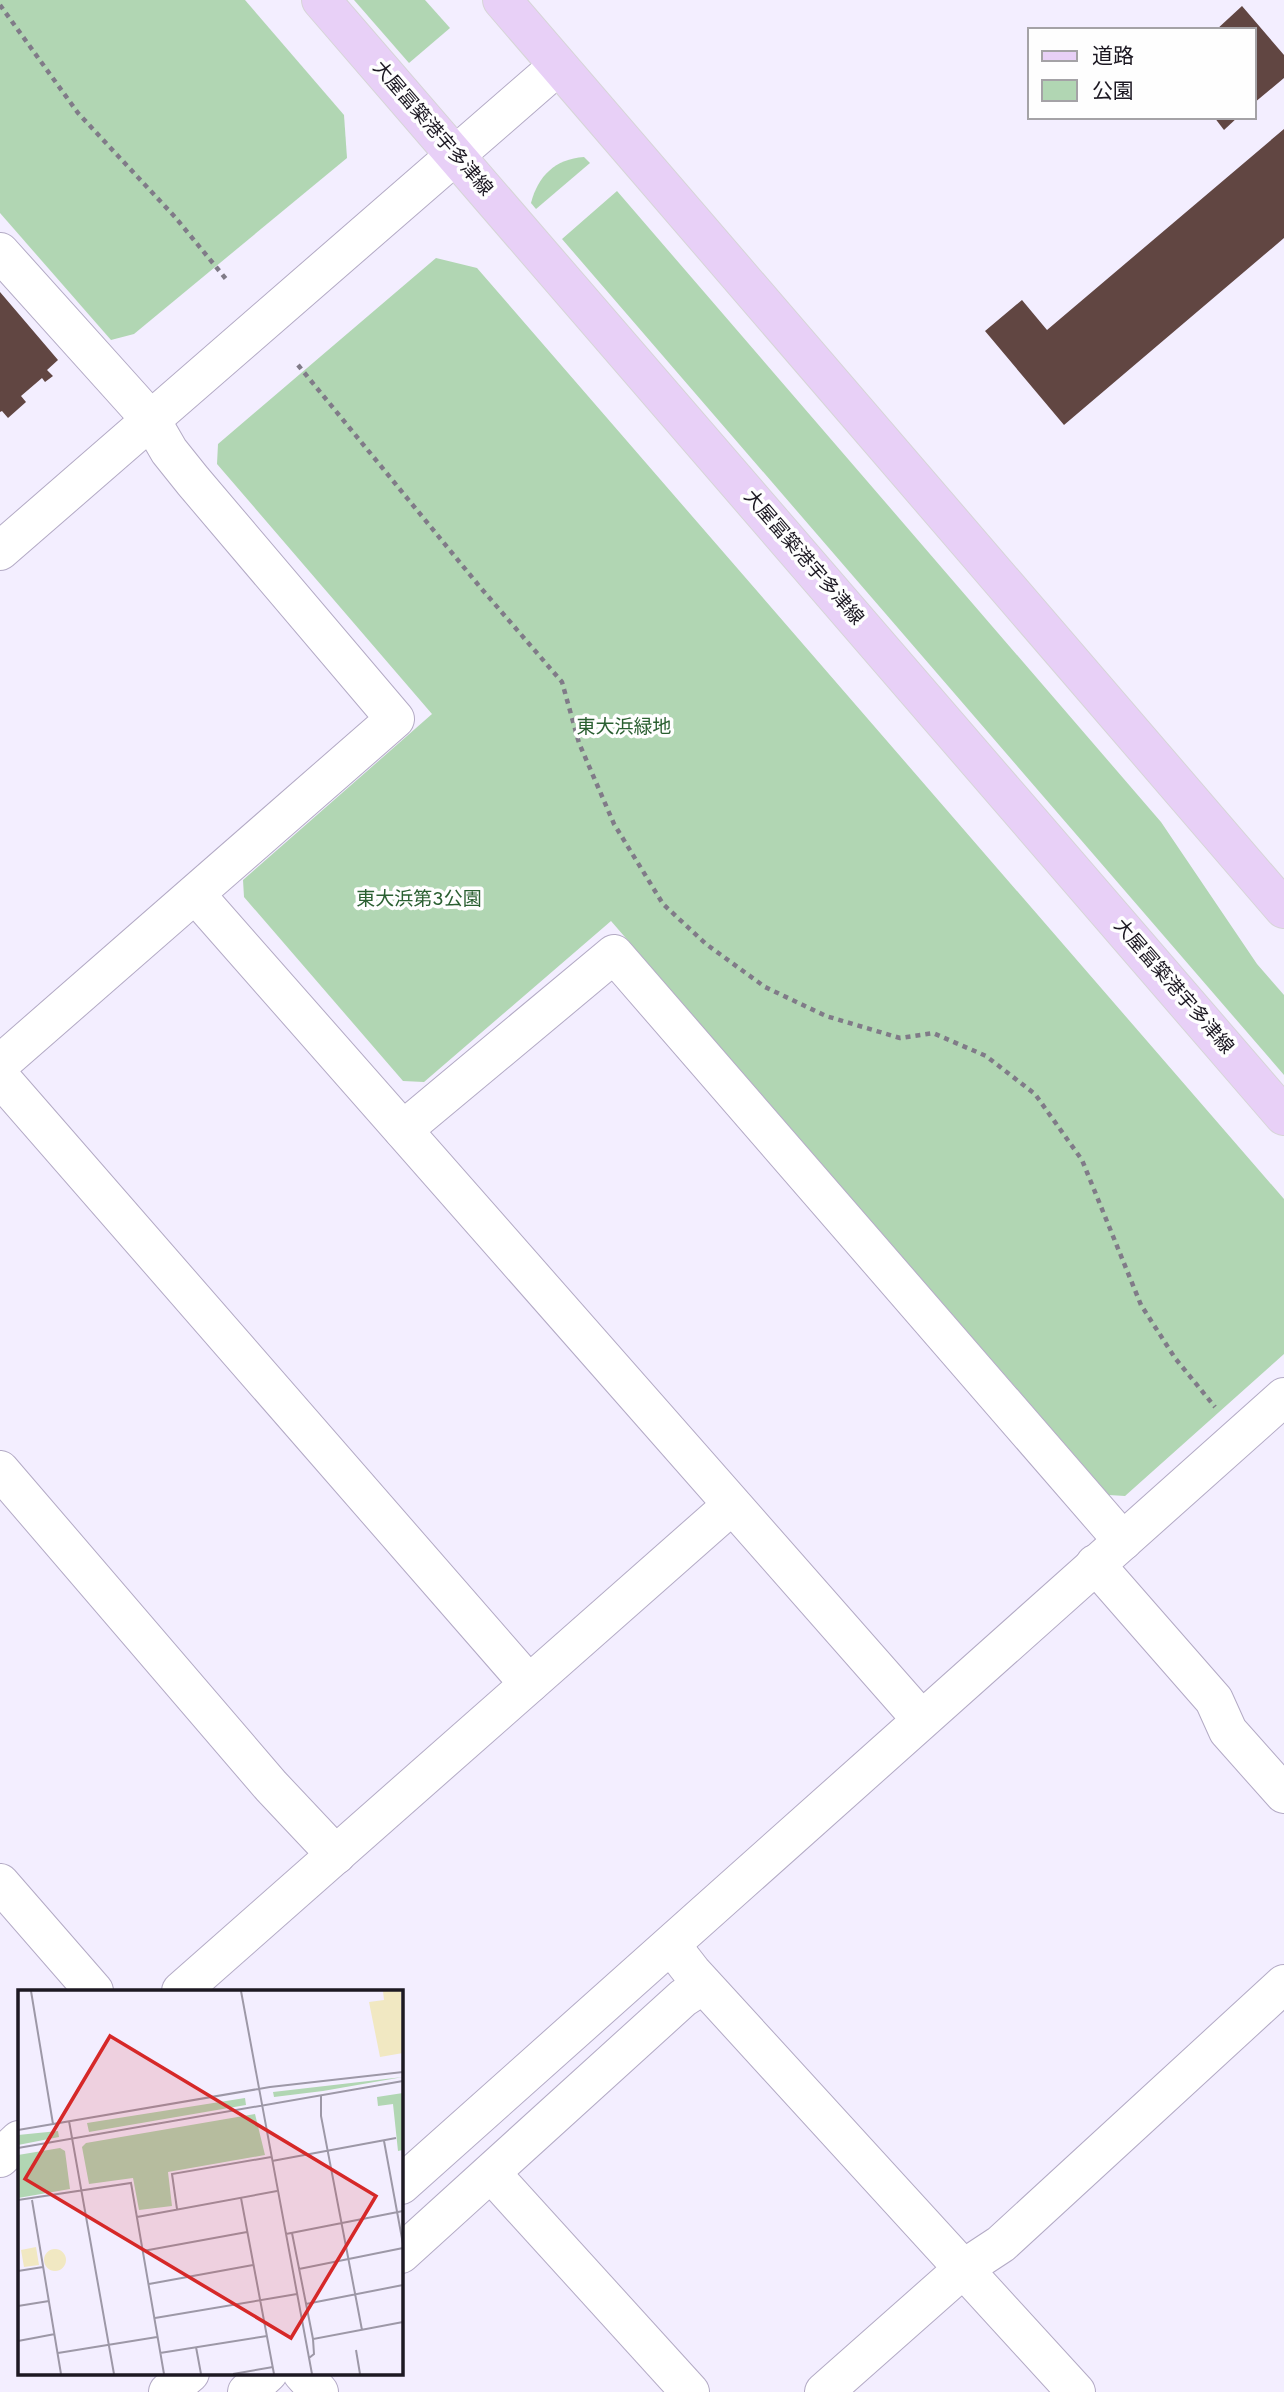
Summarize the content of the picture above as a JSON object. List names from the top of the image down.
{
  "streets": {
    "main road": ["大屋冨築港宇多津線"]
  },
  "parks": ["東大浜緑地", "東大浜第3公園"],
  "legend": ["道路", "公園"]
}
